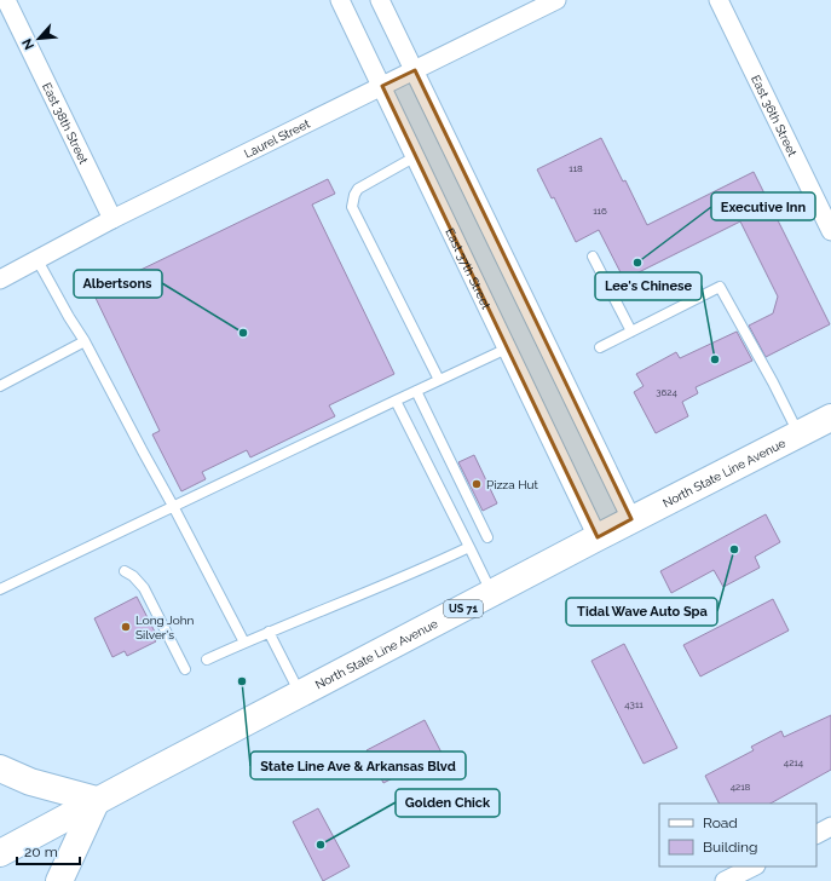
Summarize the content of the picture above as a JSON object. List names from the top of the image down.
{
  "streets": {
    "main road": ["North State Line Avenue", "US 71"],
    "street": [
      "East 36th Street",
      "East 38th Street",
      "Laurel Street",
      "East 37th Street"
    ]
  },
  "crossings": [
    ["East 38th Street", "Laurel Street"],
    ["Laurel Street", "East 37th Street"],
    ["East 37th Street", "North State Line Avenue"]
  ],
  "places": [
    "Executive Inn",
    "Albertsons",
    "Lee's Chinese",
    "Pizza Hut",
    "Tidal Wave Auto Spa",
    "Long John Silver's",
    "State Line Ave & Arkansas Blvd",
    "Golden Chick"
  ],
  "house_numbers": [
    "118",
    "116",
    "3624",
    "4311",
    "4214",
    "4218"
  ],
  "legend": ["Road", "Building"],
  "scale_bar": "20 m",
  "north": "bottom left"
}
